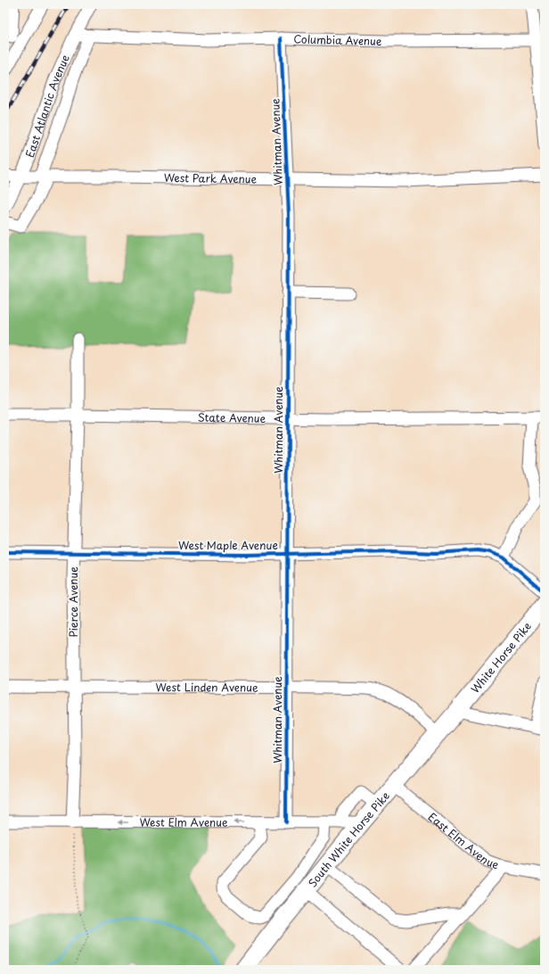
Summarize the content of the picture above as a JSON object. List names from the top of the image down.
{
  "streets": {
    "highway": ["White Horse Pike", "South White Horse Pike"],
    "street": [
      "Columbia Avenue",
      "East Atlantic Avenue",
      "Whitman Avenue",
      "West Park Avenue",
      "State Avenue",
      "West Maple Avenue",
      "Pierce Avenue",
      "West Linden Avenue",
      "West Elm Avenue",
      "East Elm Avenue"
    ]
  },
  "crossings": [
    ["Columbia Avenue", "East Atlantic Avenue"],
    ["Columbia Avenue", "Whitman Avenue"],
    ["East Atlantic Avenue", "West Park Avenue"],
    ["Whitman Avenue", "West Park Avenue"],
    ["Whitman Avenue", "State Avenue"],
    ["Whitman Avenue", "West Maple Avenue"],
    ["Whitman Avenue", "West Linden Avenue"],
    ["Whitman Avenue", "West Elm Avenue"],
    ["State Avenue", "Pierce Avenue"],
    ["West Maple Avenue", "Pierce Avenue"],
    ["Pierce Avenue", "West Linden Avenue"],
    ["Pierce Avenue", "West Elm Avenue"],
    ["White Horse Pike", "South White Horse Pike"],
    ["West Linden Avenue", "South White Horse Pike"],
    ["West Elm Avenue", "South White Horse Pike"],
    ["South White Horse Pike", "East Elm Avenue"]
  ],
  "one_way": ["West Elm Avenue"]
}
